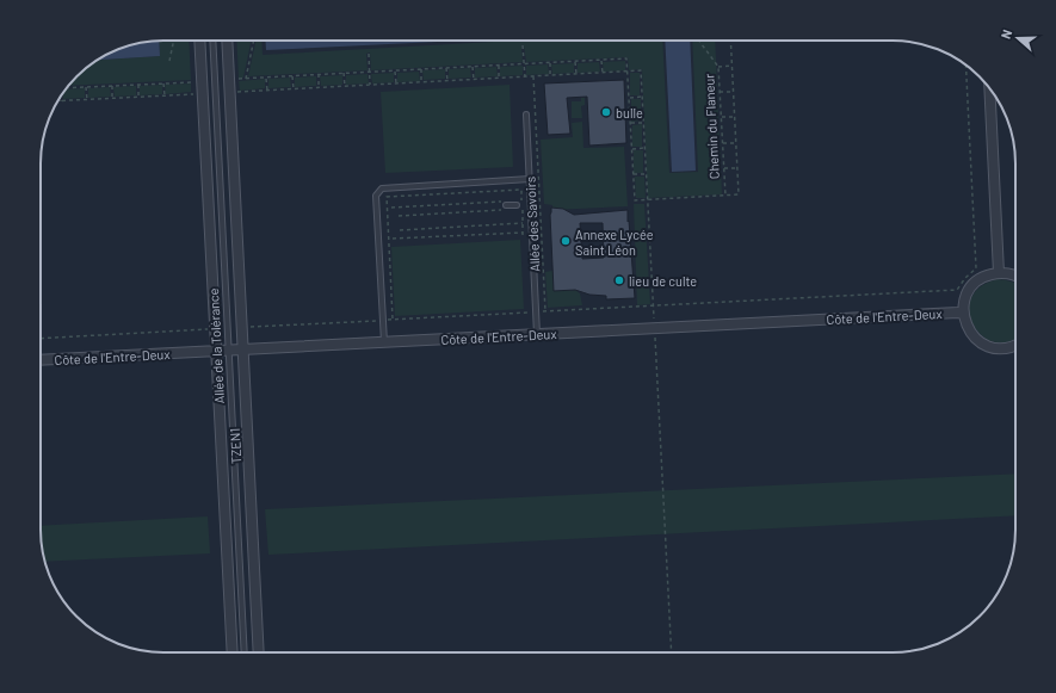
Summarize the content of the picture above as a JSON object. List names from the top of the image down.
{
  "streets": {
    "street": ["Côte de l'Entre-Deux", "Allée de la Tolérance"],
    "lane": ["Allée des Savoirs", "TZEN1"],
    "path": ["Chemin du Flaneur"]
  },
  "crossings": [
    ["Allée des Savoirs", "Côte de l'Entre-Deux"],
    ["Côte de l'Entre-Deux", "Allée de la Tolérance"],
    ["Côte de l'Entre-Deux", "TZEN1"]
  ],
  "places": ["bulle", "Annexe Lycée Saint Léon", "lieu de culte"],
  "north": "left"
}
